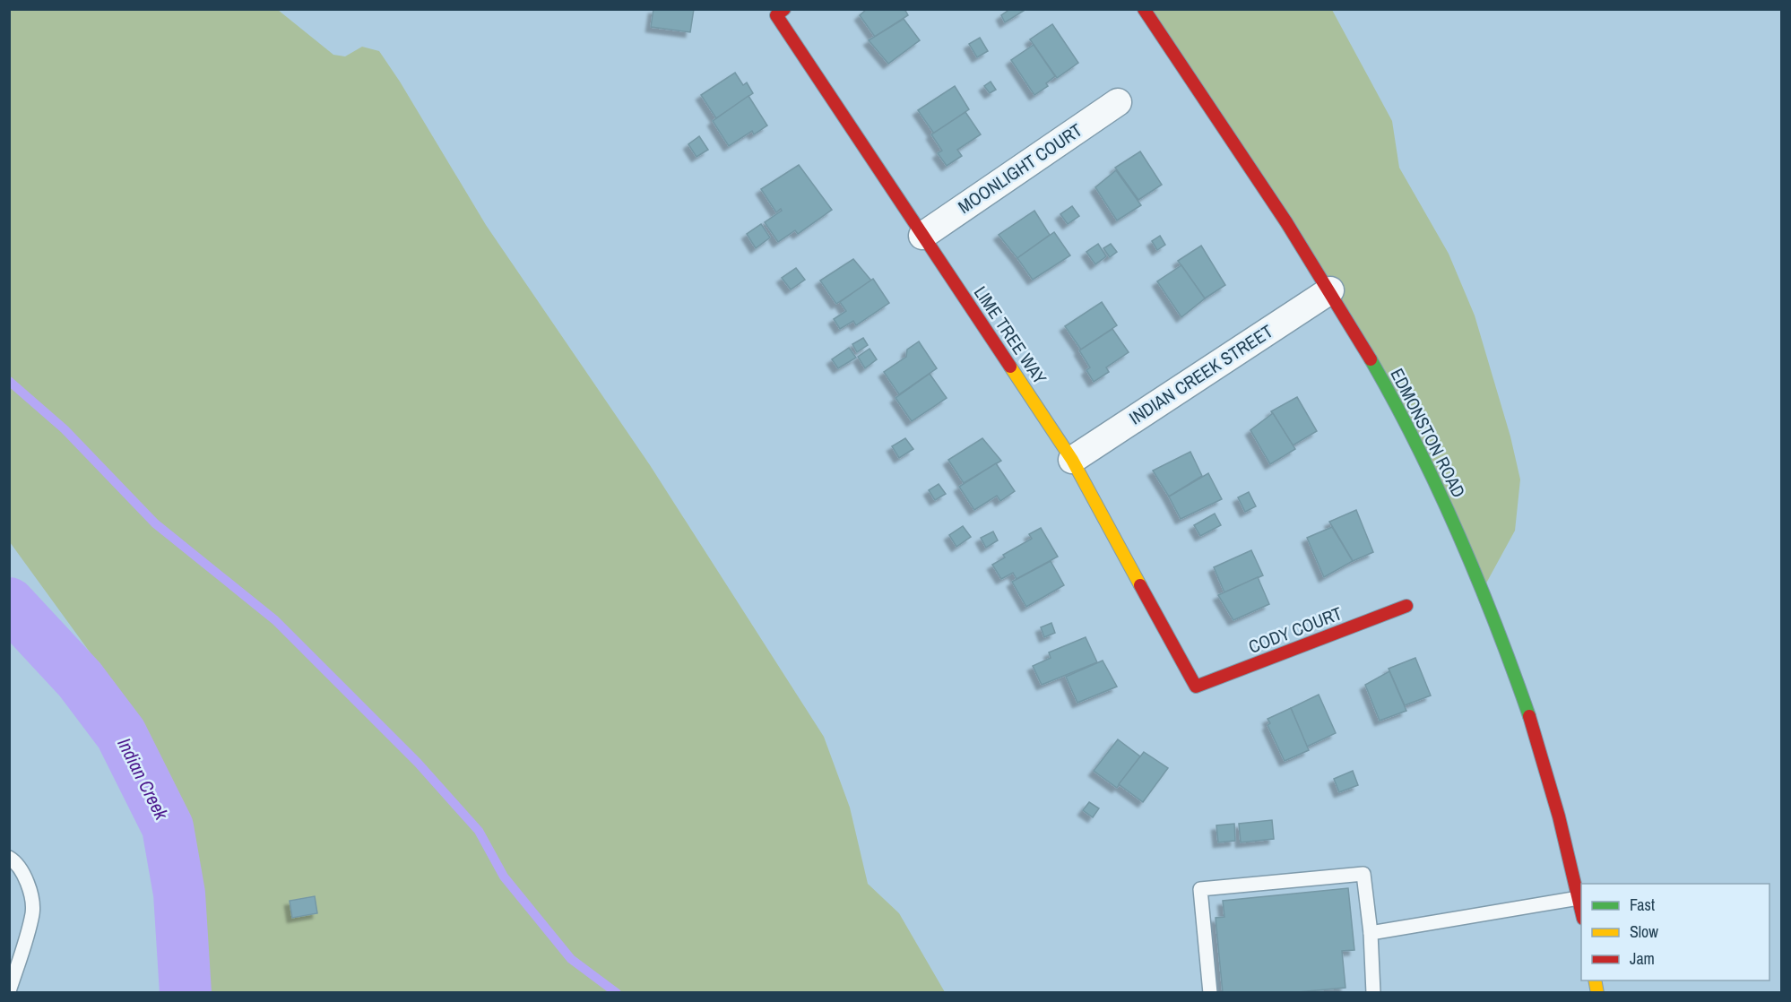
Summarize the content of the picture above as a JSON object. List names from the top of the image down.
{
  "streets": {
    "main road": ["LIME TREE WAY", "EDMONSTON ROAD", "CODY COURT"],
    "street": ["MOONLIGHT COURT", "INDIAN CREEK STREET"]
  },
  "crossings": [
    ["MOONLIGHT COURT", "LIME TREE WAY"],
    ["LIME TREE WAY", "INDIAN CREEK STREET"],
    ["LIME TREE WAY", "CODY COURT"],
    ["INDIAN CREEK STREET", "EDMONSTON ROAD"]
  ],
  "water": ["Indian Creek"],
  "legend": ["Fast", "Slow", "Jam"]
}
